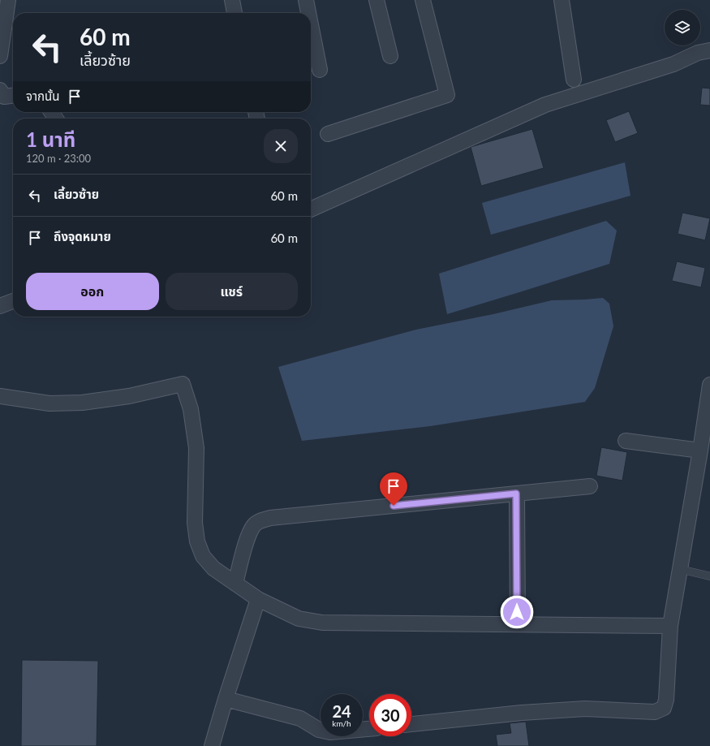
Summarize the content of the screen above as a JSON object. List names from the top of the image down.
{
  "page": {
    "turn": ["60 m", "เลี้ยวซ้าย"],
    "then": "จากนั้น",
    "heading": ["1 นาที", "120 m · 23:00"],
    "list": [
      {
        "name": "เลี้ยวซ้าย",
        "value": "60 m"
      },
      {
        "name": "ถึงจุดหมาย",
        "value": "60 m"
      }
    ],
    "buttons": ["ออก", "แชร์"],
    "speed": "24 km/h",
    "limit": "30"
  }
}
